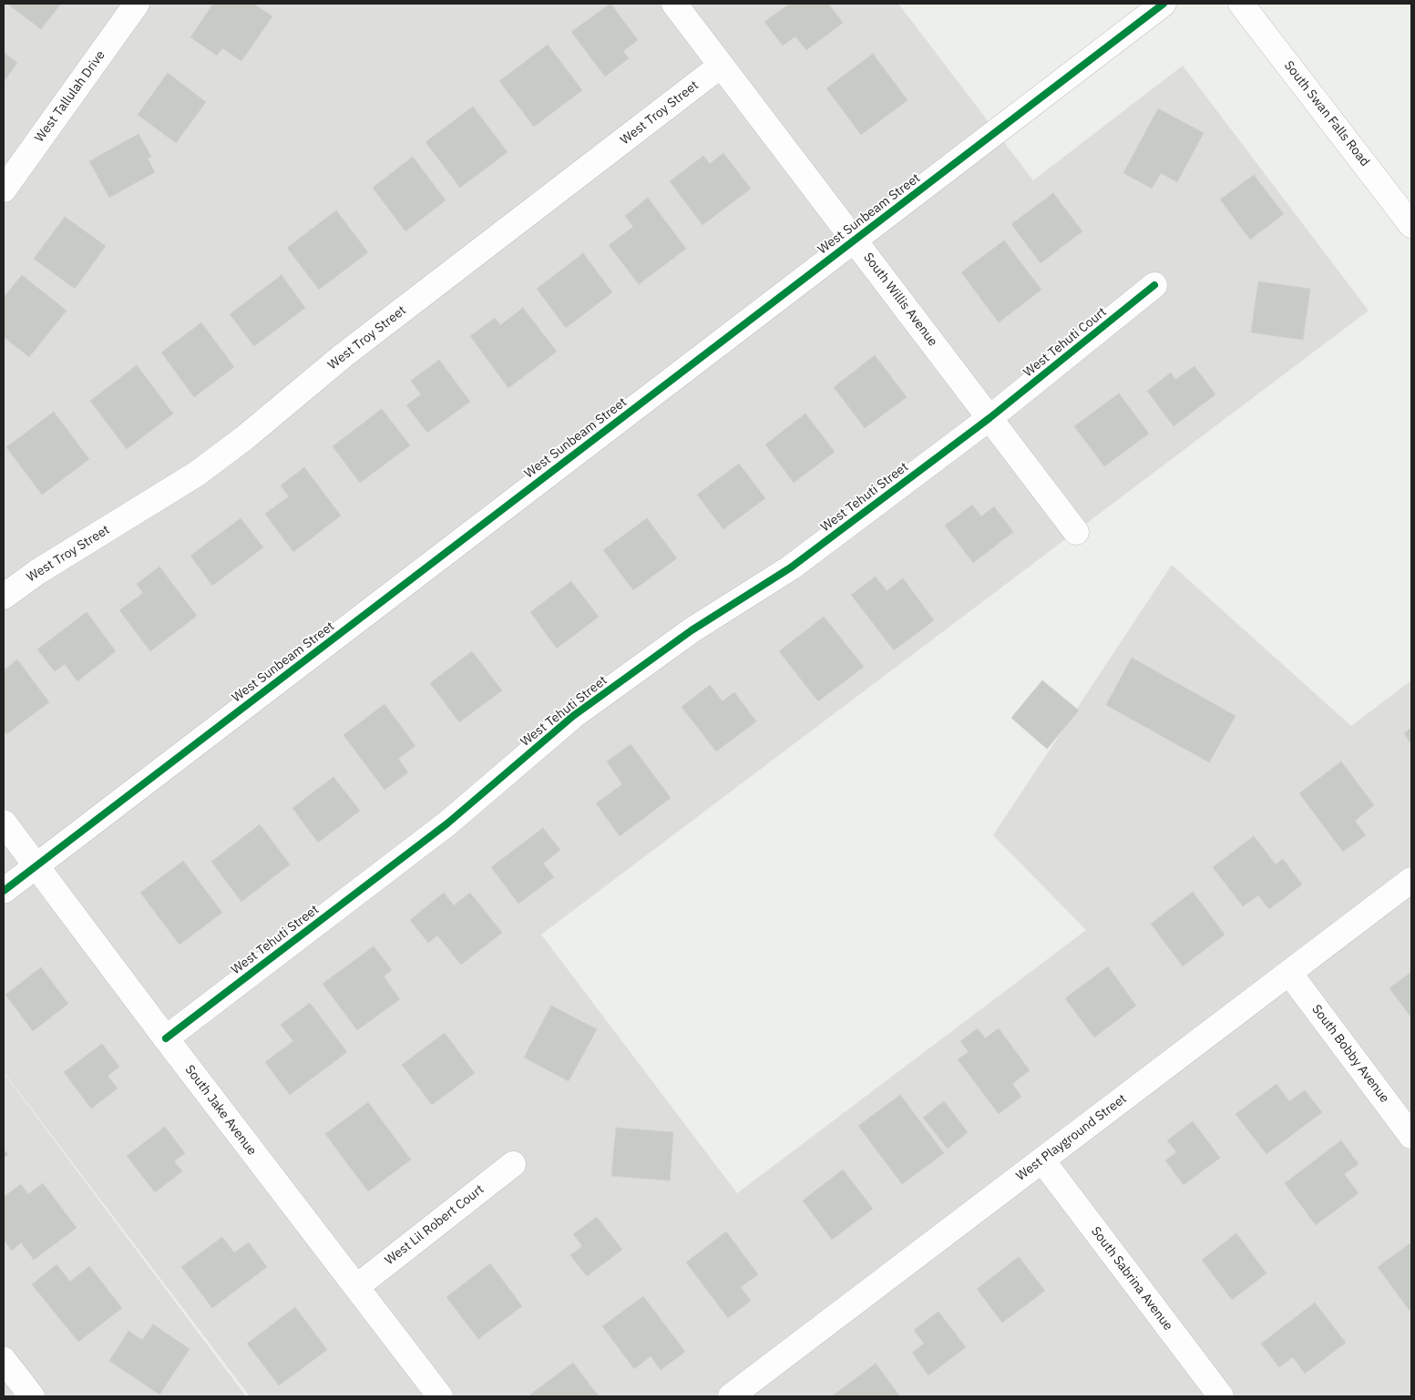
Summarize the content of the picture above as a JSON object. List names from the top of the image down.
{
  "streets": {
    "street": [
      "West Tallulah Drive",
      "West Troy Street",
      "South Swan Falls Road",
      "West Sunbeam Street",
      "South Willis Avenue",
      "West Tehuti Court",
      "West Tehuti Street",
      "South Bobby Avenue",
      "South Jake Avenue",
      "West Playground Street",
      "West Lil Robert Court",
      "South Sabrina Avenue"
    ]
  },
  "crossings": [
    ["West Troy Street", "South Willis Avenue"],
    ["West Sunbeam Street", "South Willis Avenue"],
    ["West Sunbeam Street", "South Jake Avenue"],
    ["South Willis Avenue", "West Tehuti Court"],
    ["South Willis Avenue", "West Tehuti Street"],
    ["West Tehuti Court", "West Tehuti Street"],
    ["West Tehuti Street", "South Jake Avenue"],
    ["South Bobby Avenue", "West Playground Street"],
    ["South Jake Avenue", "West Lil Robert Court"],
    ["West Playground Street", "South Sabrina Avenue"]
  ]
}
